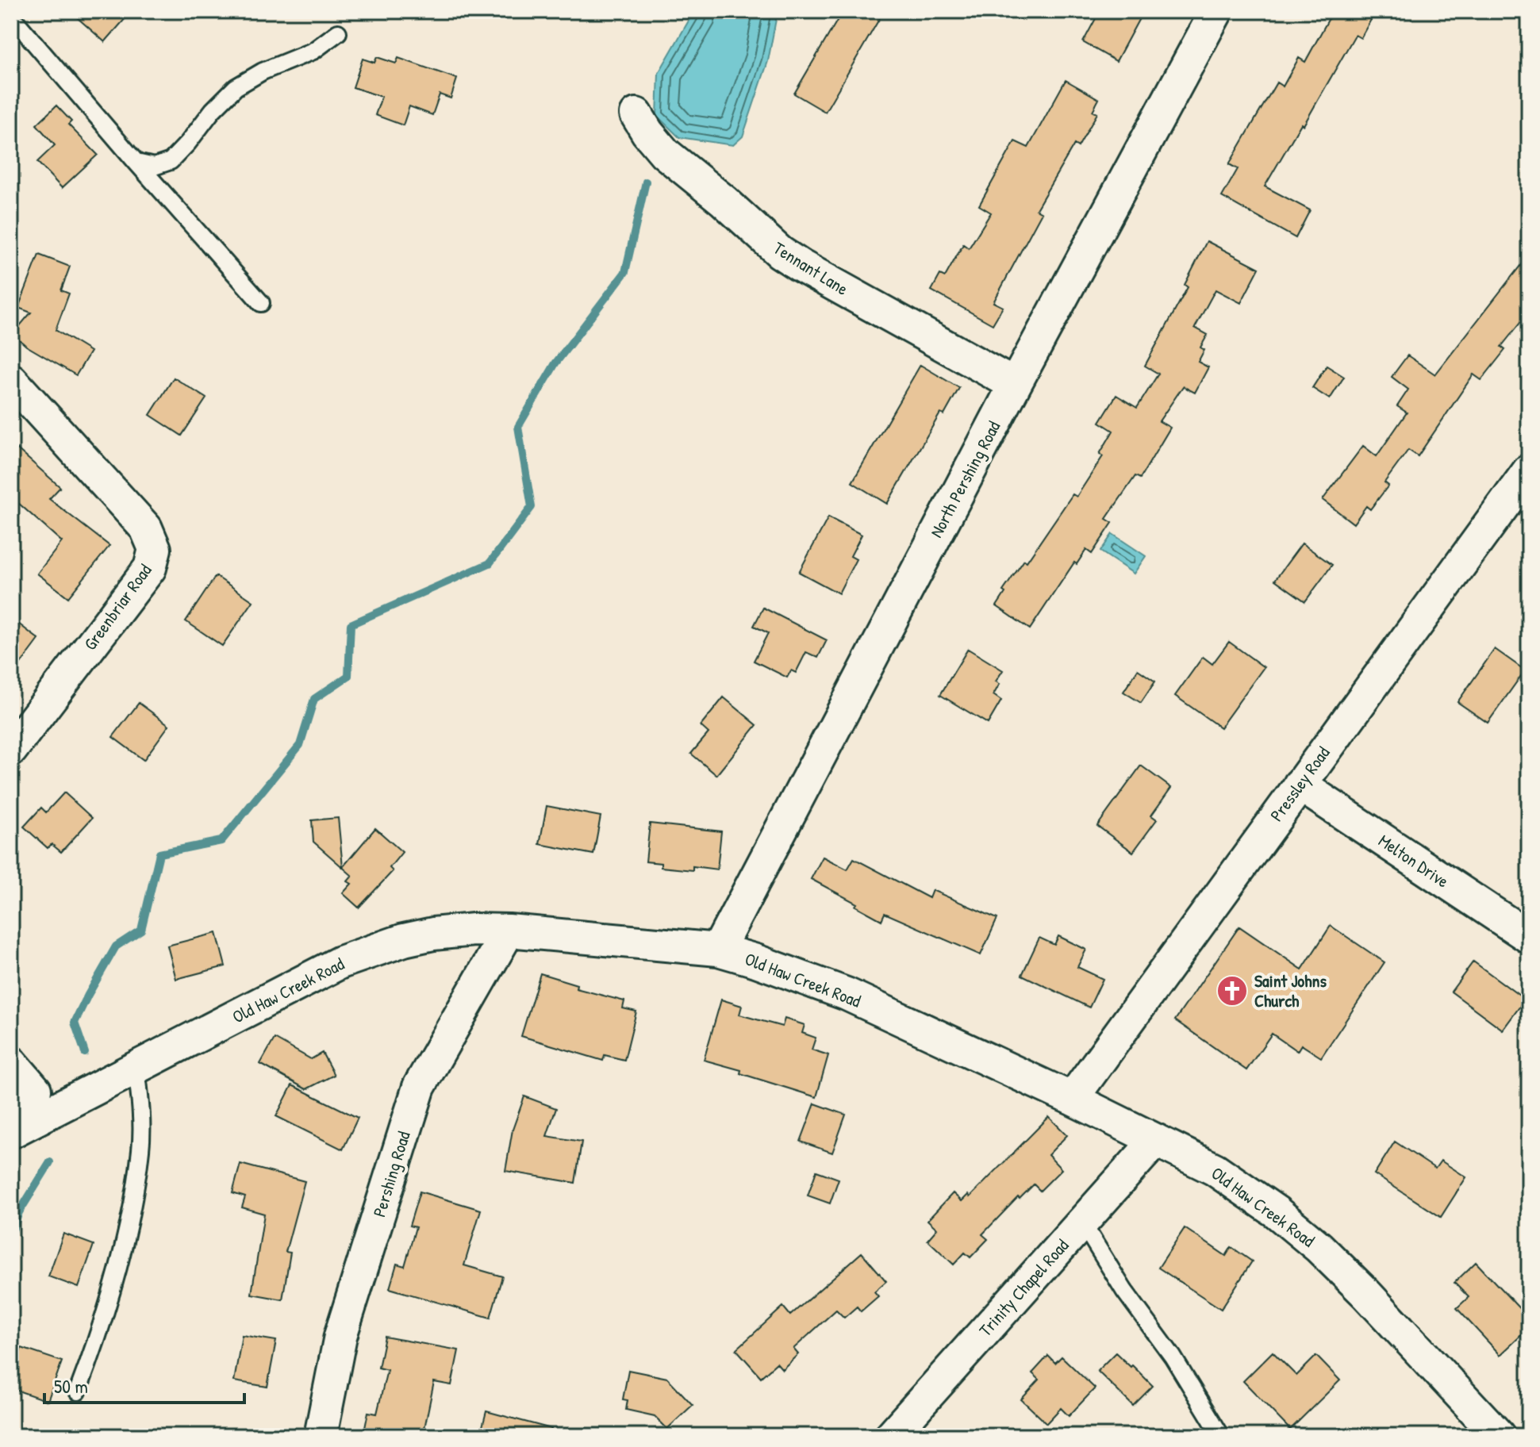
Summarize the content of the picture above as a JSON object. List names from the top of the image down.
{
  "streets": {
    "street": [
      "Tennant Lane",
      "North Pershing Road",
      "Greenbriar Road",
      "Pressley Road",
      "Melton Drive",
      "Old Haw Creek Road",
      "Pershing Road",
      "Trinity Chapel Road"
    ]
  },
  "crossings": [
    ["Tennant Lane", "North Pershing Road"],
    ["North Pershing Road", "Old Haw Creek Road"],
    ["Pressley Road", "Melton Drive"],
    ["Pressley Road", "Old Haw Creek Road"],
    ["Old Haw Creek Road", "Pershing Road"],
    ["Old Haw Creek Road", "Trinity Chapel Road"]
  ],
  "places": {
    "church": ["Saint Johns Church"]
  },
  "scale_bar": "50 m"
}
